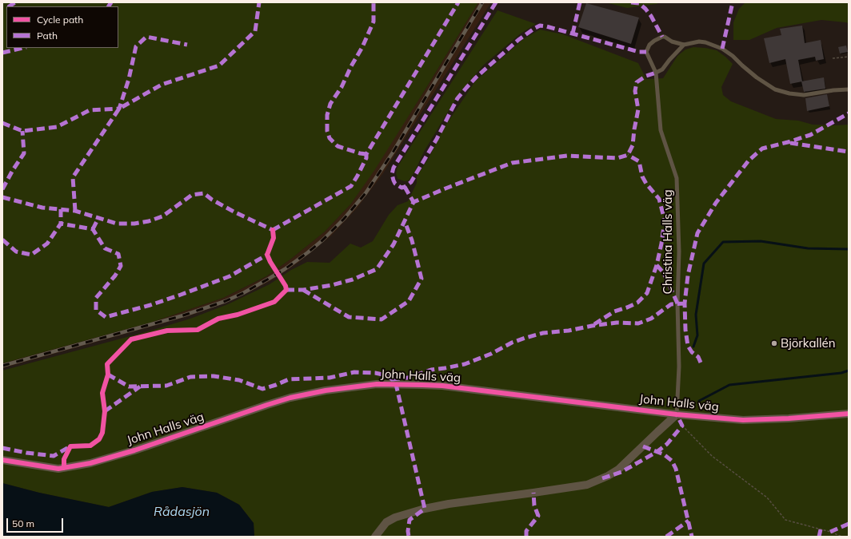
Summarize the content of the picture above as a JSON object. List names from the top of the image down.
{
  "streets": {
    "street": ["John Halls väg"],
    "lane": ["Christina Halls väg"]
  },
  "crossings": [
    ["Christina Halls väg", "John Halls väg"]
  ],
  "water": ["Rådasjön"],
  "places": ["Björkallén"],
  "legend": ["Cycle path", "Path"],
  "scale_bar": "50 m"
}
